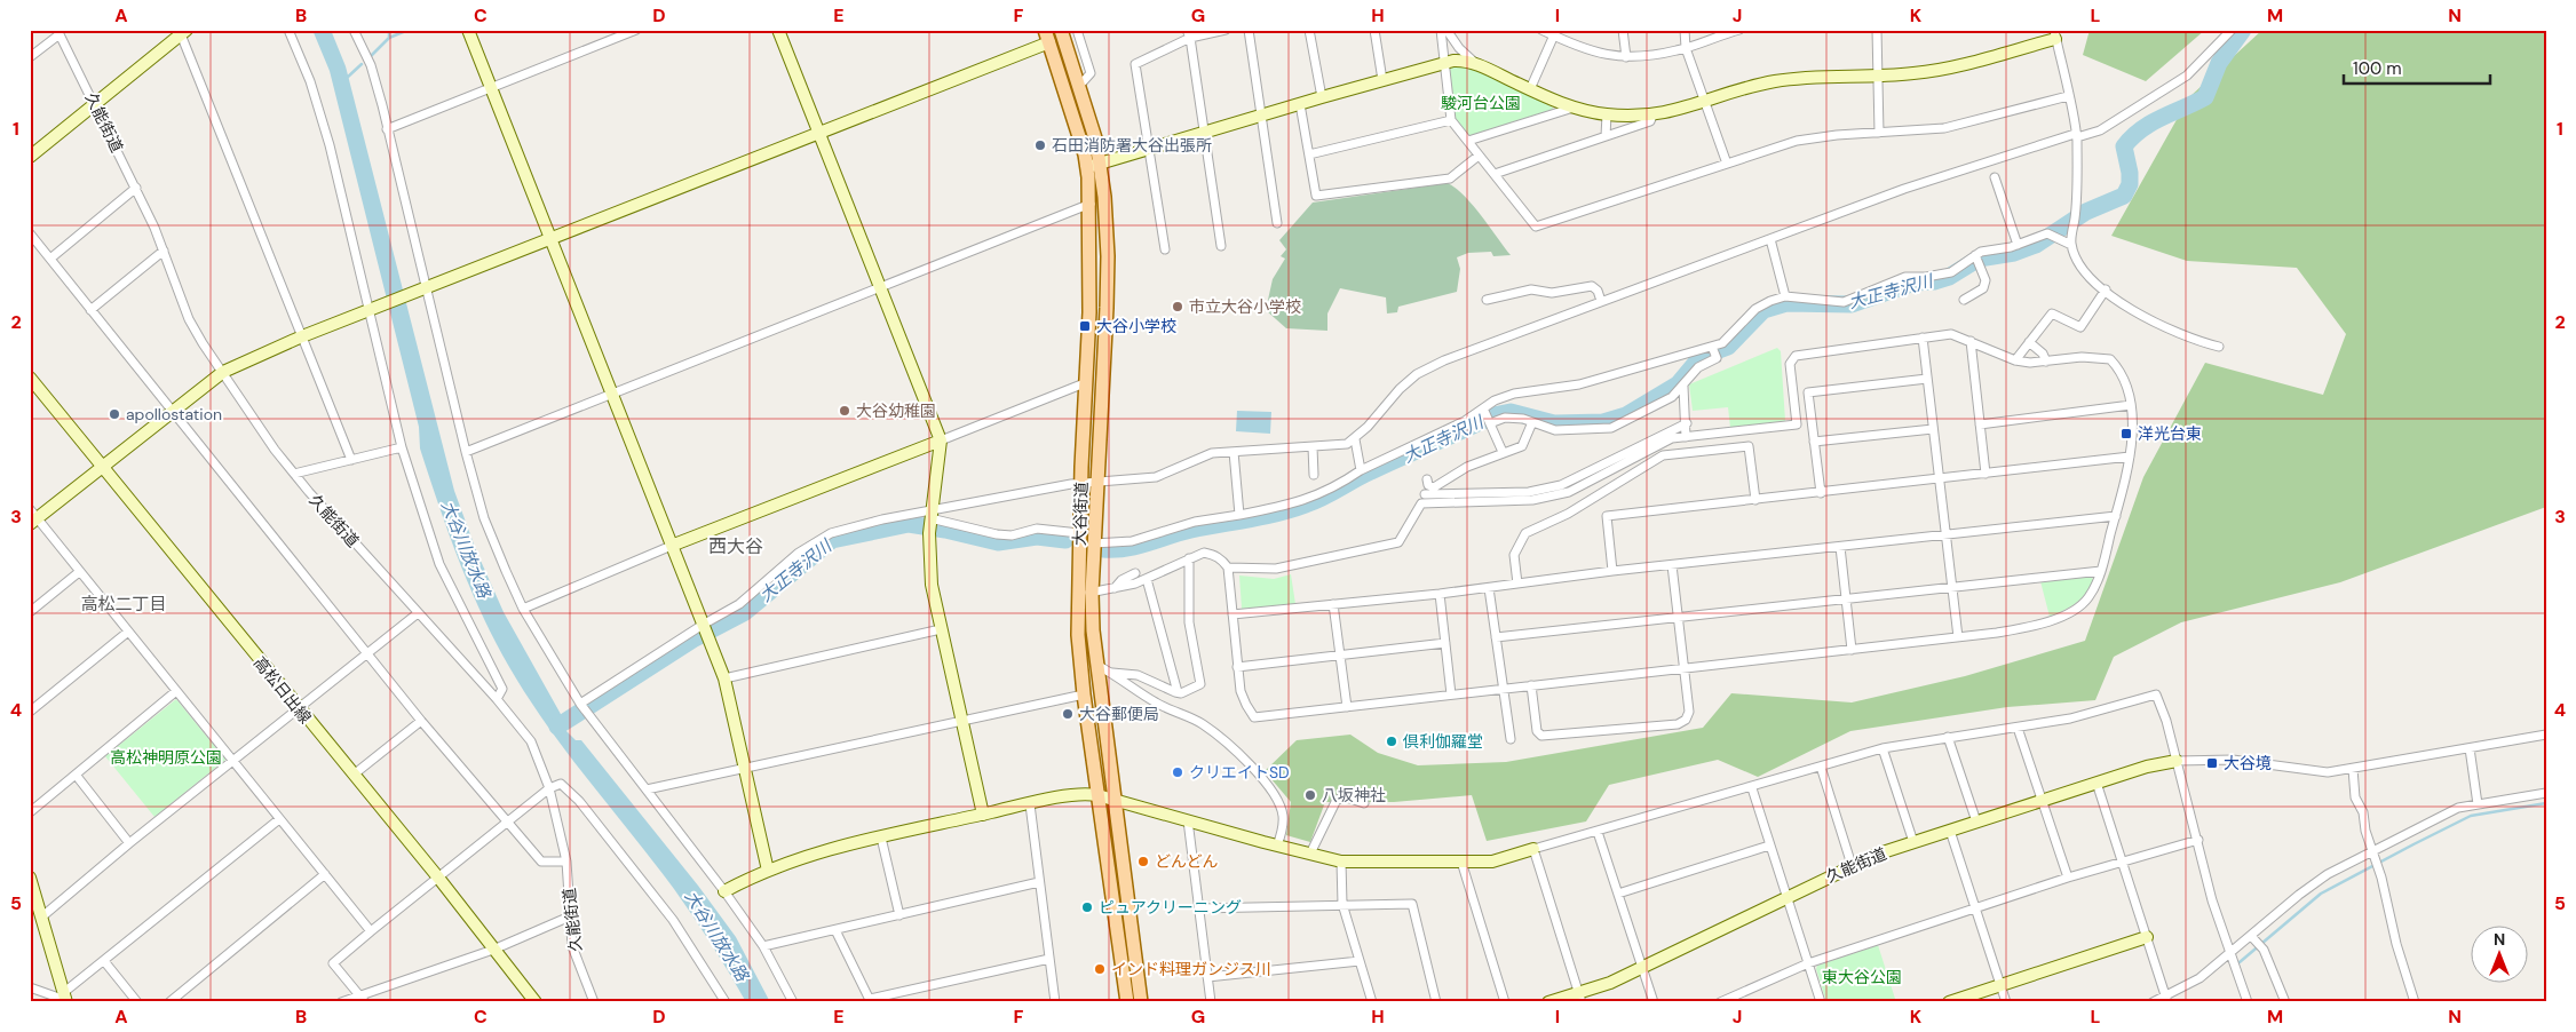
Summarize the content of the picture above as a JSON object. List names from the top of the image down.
{
  "streets": {
    "main road": ["大谷街道"],
    "street": ["久能街道", "高松日出線"]
  },
  "districts": ["西大谷", "高松二丁目"],
  "water": ["大正寺沢川", "大谷川放水路"],
  "parks": ["駿河台公園", "高松神明原公園", "東大谷公園"],
  "places": {
    "other": [
      "石田消防署大谷出張所",
      "市立大谷小学校",
      "大谷幼稚園",
      "apollostation",
      "大谷郵便局",
      "倶利伽羅堂",
      "クリエイトSD",
      "八坂神社",
      "どんどん",
      "ピュアクリーニング",
      "インド料理ガンジス川"
    ],
    "transit": ["大谷小学校", "洋光台東", "大谷境"]
  },
  "scale_bar": "100 m",
  "north": "top",
  "grid": {
    "columns": [
      "A",
      "B",
      "C",
      "D",
      "E",
      "F",
      "G",
      "H",
      "I",
      "J",
      "K",
      "L",
      "M",
      "N"
    ],
    "rows": [
      "1",
      "2",
      "3",
      "4",
      "5"
    ]
  }
}
